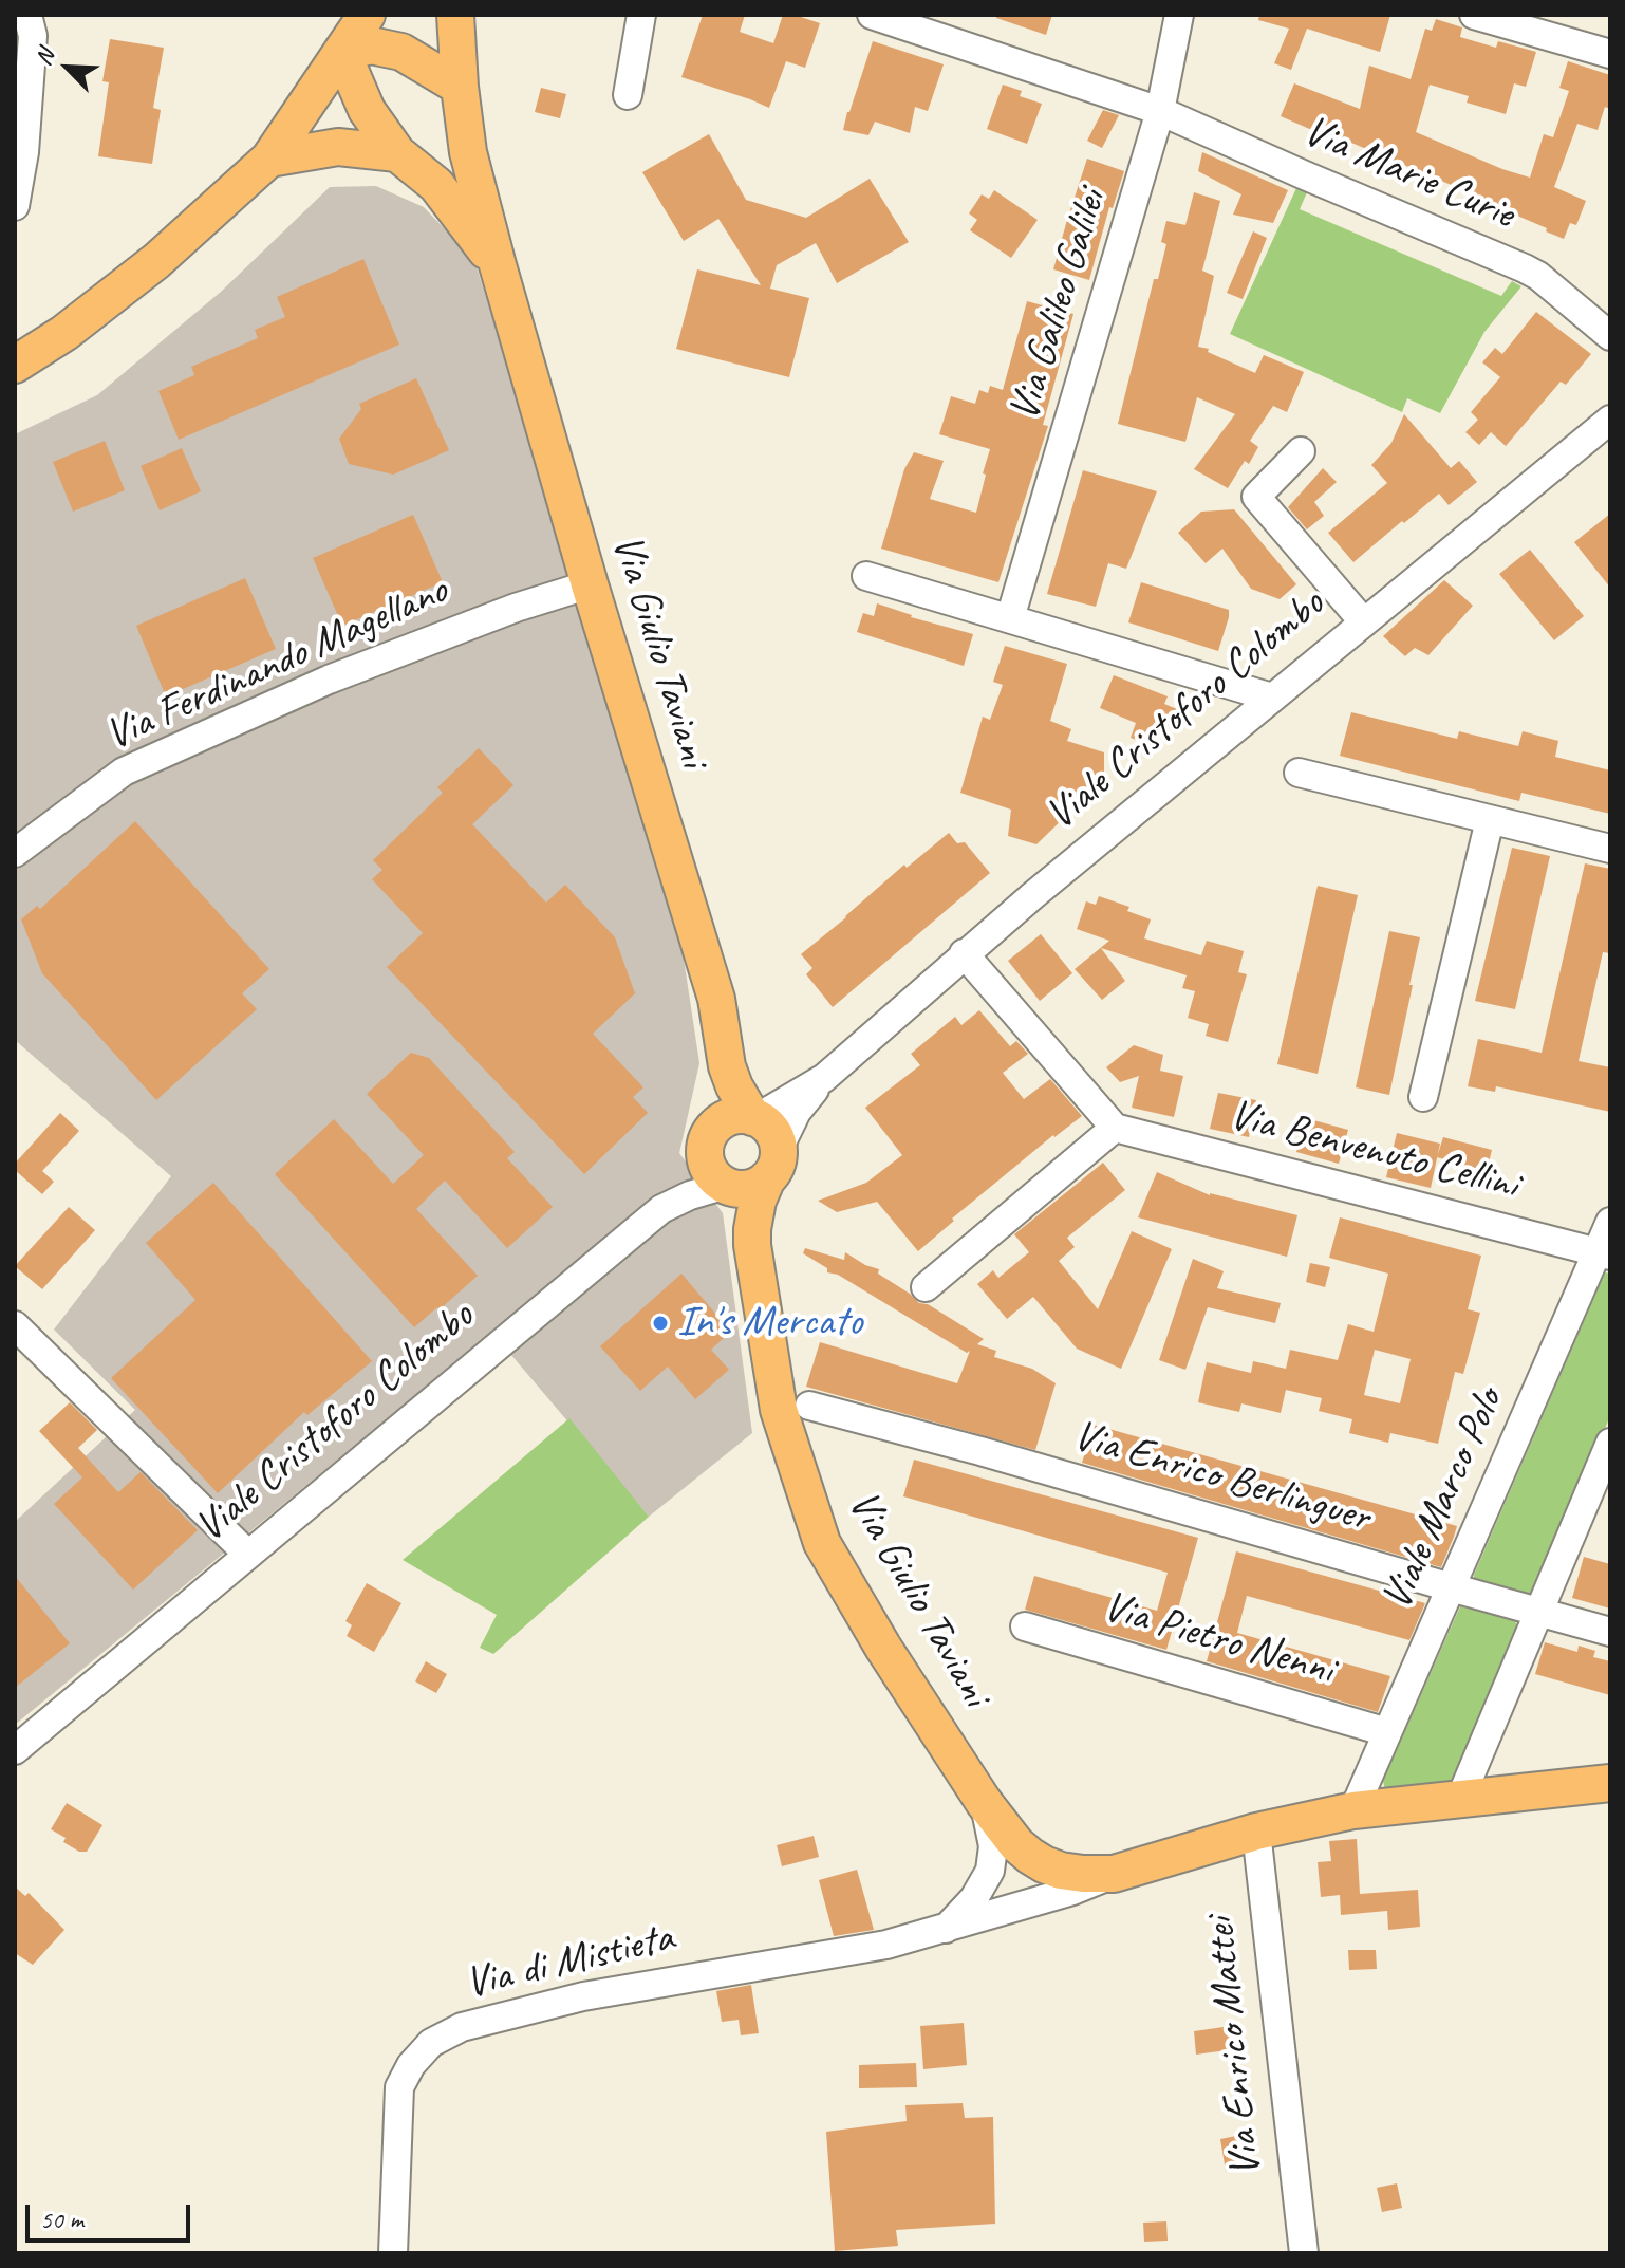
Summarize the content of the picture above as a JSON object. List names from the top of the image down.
{
  "streets": {
    "main road": ["Via Giulio Taviani", "Viale Cristoforo Colombo"],
    "street": [
      "Via Marie Curie",
      "Via Galileo Galilei",
      "Via Ferdinando Magellano",
      "Via Benvenuto Cellini",
      "Via Enrico Berlinguer",
      "Viale Marco Polo",
      "Via Pietro Nenni",
      "Via di Mistieta",
      "Via Enrico Mattei"
    ]
  },
  "crossings": [
    ["Via Marie Curie", "Via Galileo Galilei"],
    ["Via Giulio Taviani", "Via Ferdinando Magellano"],
    ["Via Giulio Taviani", "Viale Cristoforo Colombo"],
    ["Via Giulio Taviani", "Via di Mistieta"],
    ["Via Benvenuto Cellini", "Viale Marco Polo"],
    ["Via Enrico Berlinguer", "Viale Marco Polo"],
    ["Viale Marco Polo", "Via Pietro Nenni"]
  ],
  "places": ["In's Mercato"],
  "scale_bar": "50 m",
  "north": "top left"
}
